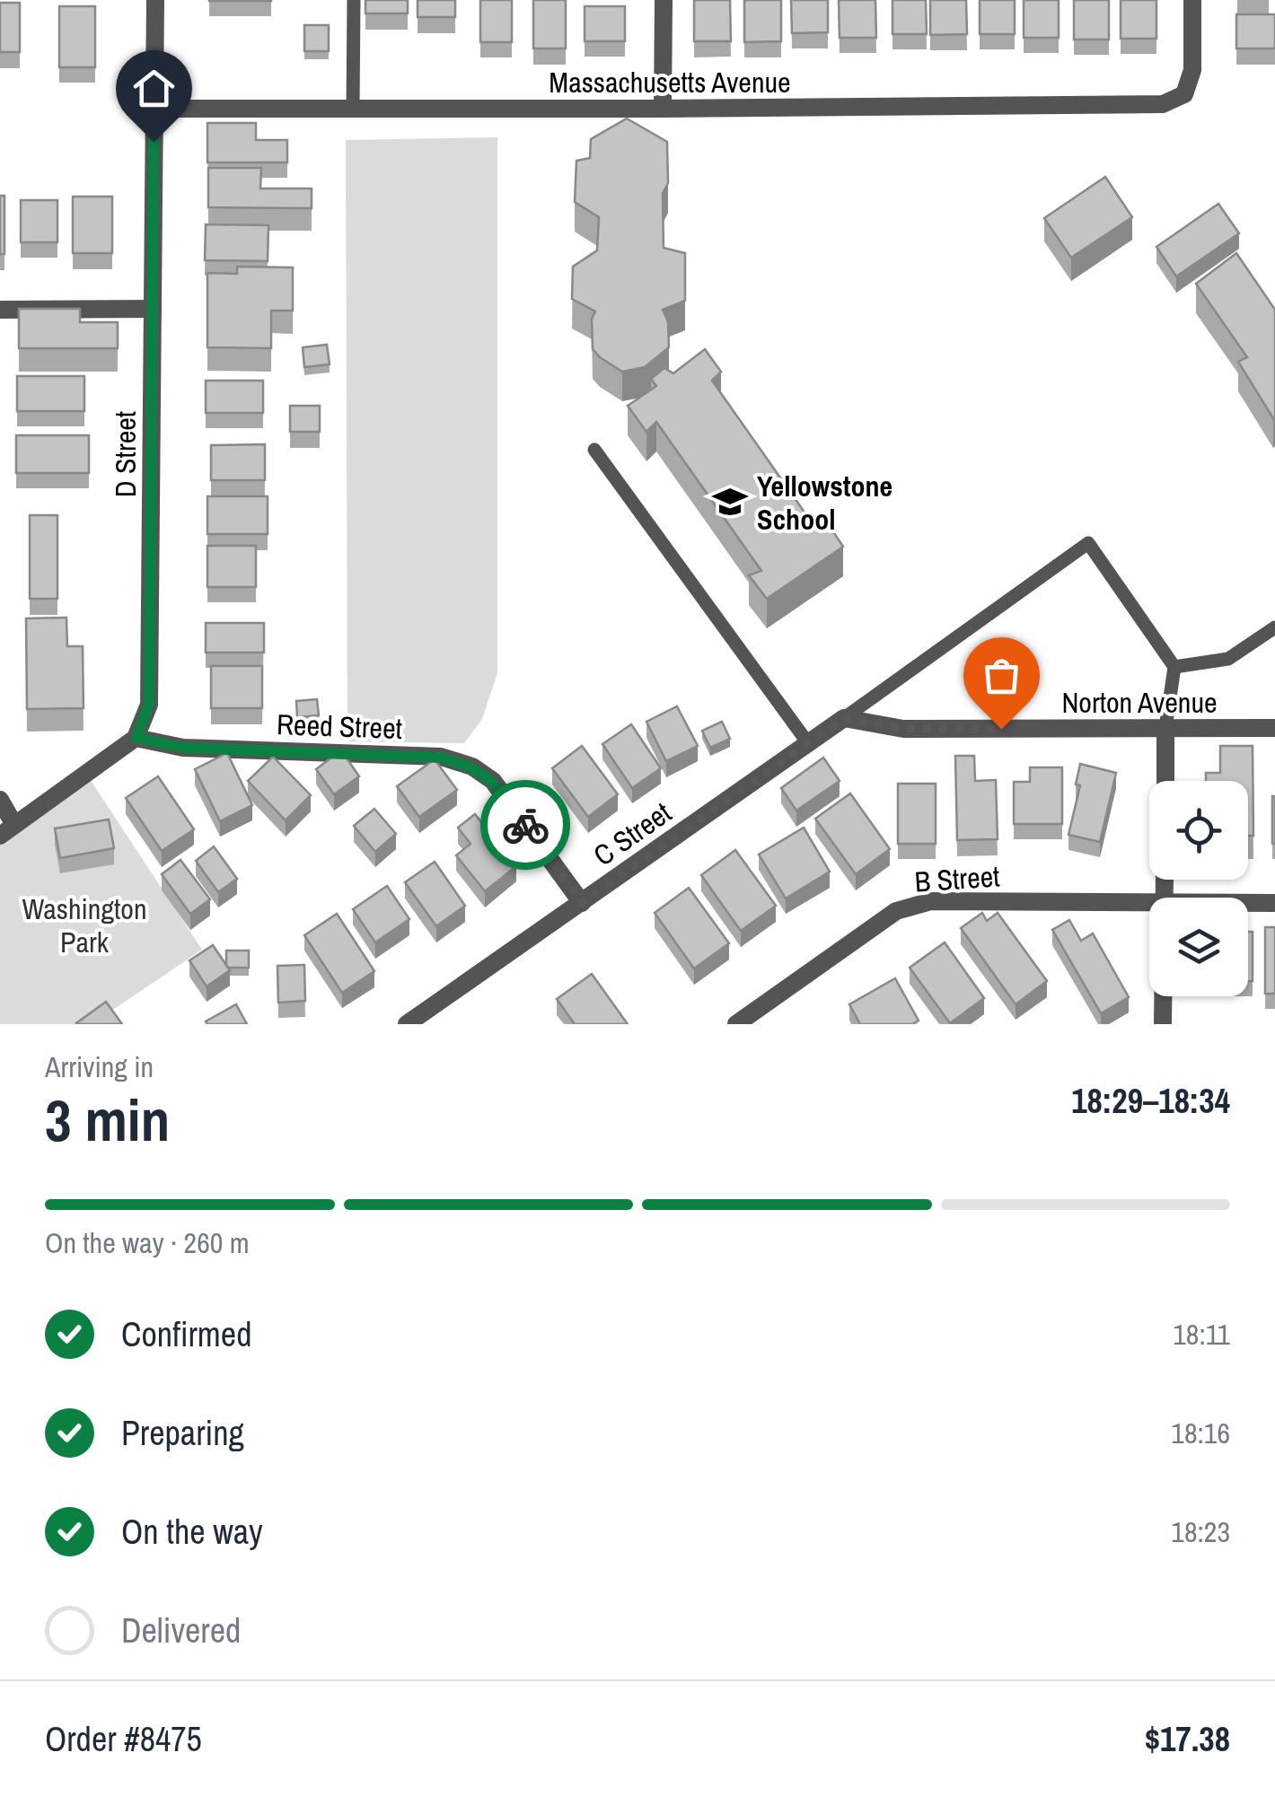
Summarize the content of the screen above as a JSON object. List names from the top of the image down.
{
  "streets": {
    "street": [
      "Massachusetts Avenue",
      "D Street",
      "Norton Avenue",
      "Reed Street",
      "C Street",
      "B Street"
    ]
  },
  "crossings": [
    ["Massachusetts Avenue", "D Street"],
    ["D Street", "Reed Street"],
    ["Norton Avenue", "C Street"],
    ["Reed Street", "C Street"]
  ],
  "parks": ["Washington Park"],
  "places": {
    "school or university": ["Yellowstone School"]
  },
  "page": {
    "heading": ["3 min", "Arriving in", "18:29–18:34"],
    "panel": ["Order #8475", "$17.38"],
    "bar": "On the way · 260 m",
    "list": [
      ["Confirmed", "18:11"],
      ["Preparing", "18:16"],
      ["On the way", "18:23"],
      "Delivered"
    ]
  }
}
